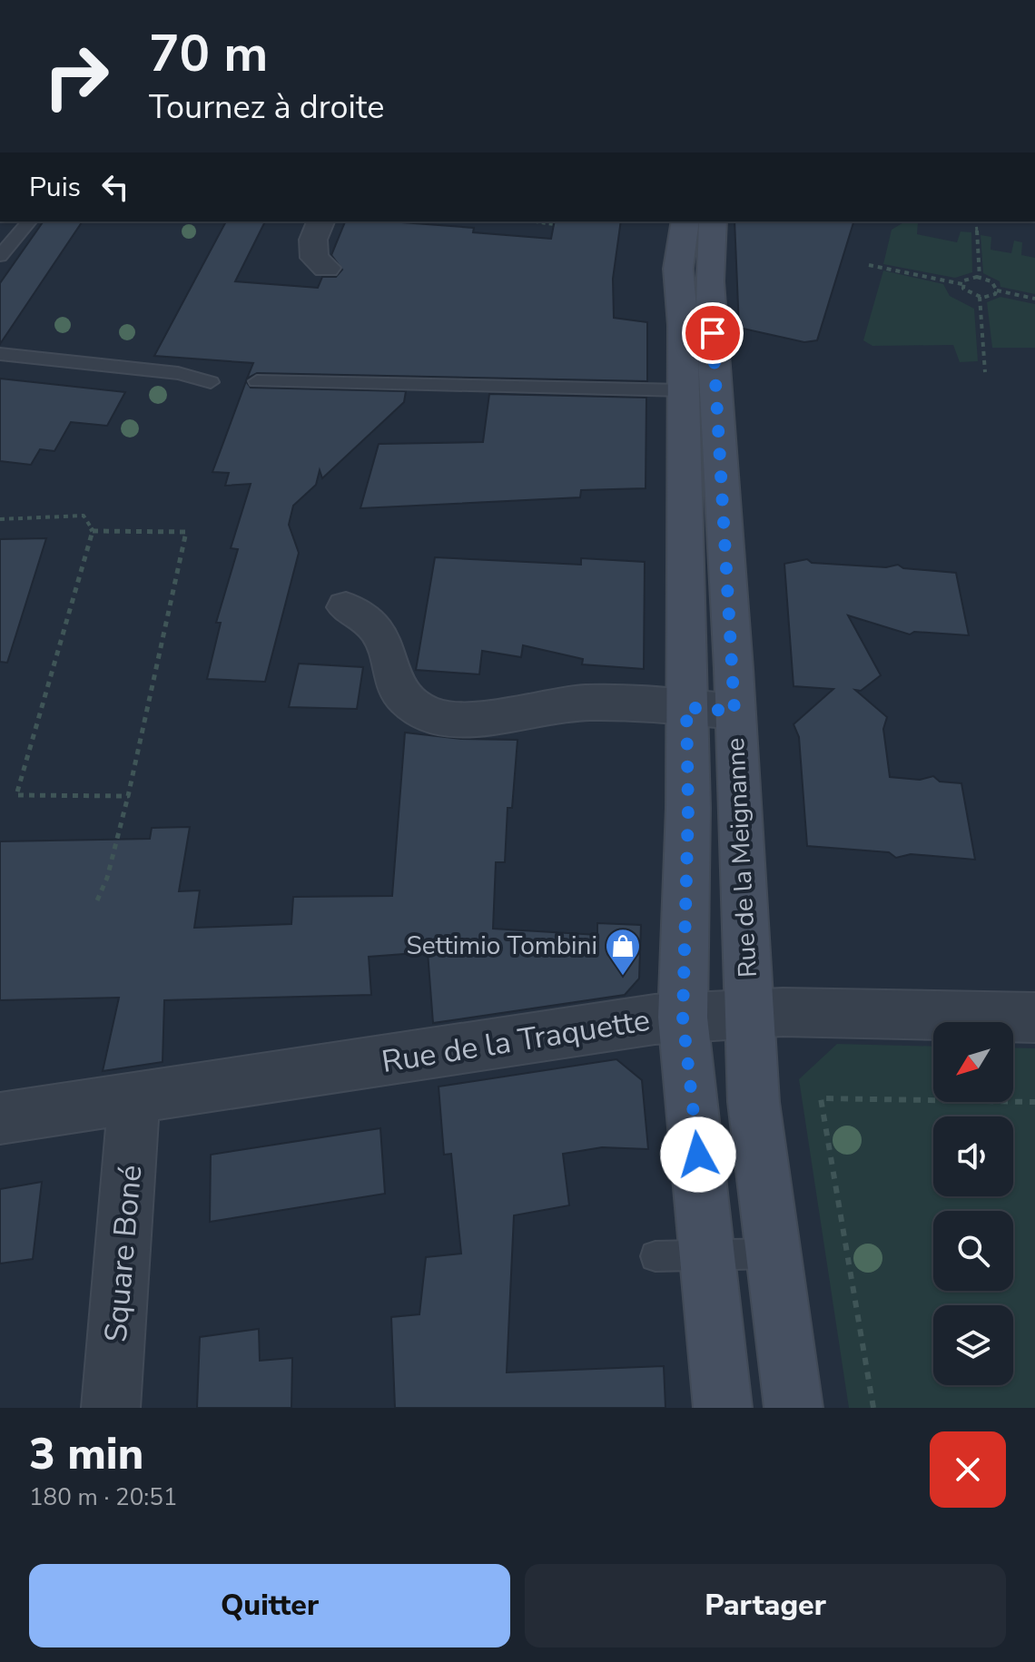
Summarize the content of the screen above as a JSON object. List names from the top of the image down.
{
  "streets": {
    "main road": ["Rue de la Meignanne"],
    "street": ["Rue de la Traquette", "Square Boné"]
  },
  "crossings": [
    ["Rue de la Meignanne", "Rue de la Traquette"],
    ["Rue de la Traquette", "Square Boné"]
  ],
  "places": {
    "shop": ["Settimio Tombini"]
  },
  "north": "bottom left",
  "page": {
    "turn": ["70 m", "Tournez à droite"],
    "then": "Puis",
    "heading": ["3 min", "180 m · 20:51"],
    "buttons": ["Quitter", "Partager"]
  }
}
